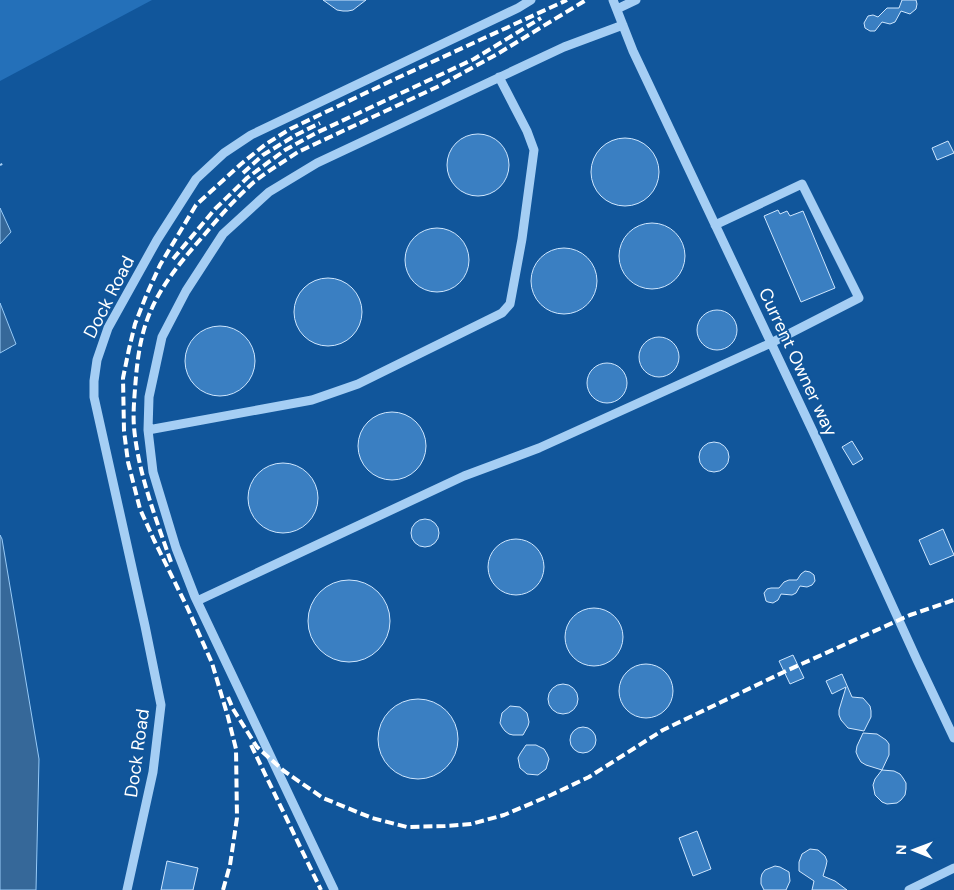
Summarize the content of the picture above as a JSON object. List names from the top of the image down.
{
  "streets": {
    "street": ["Dock Road", "Current Owner way"]
  },
  "north": "left"
}
